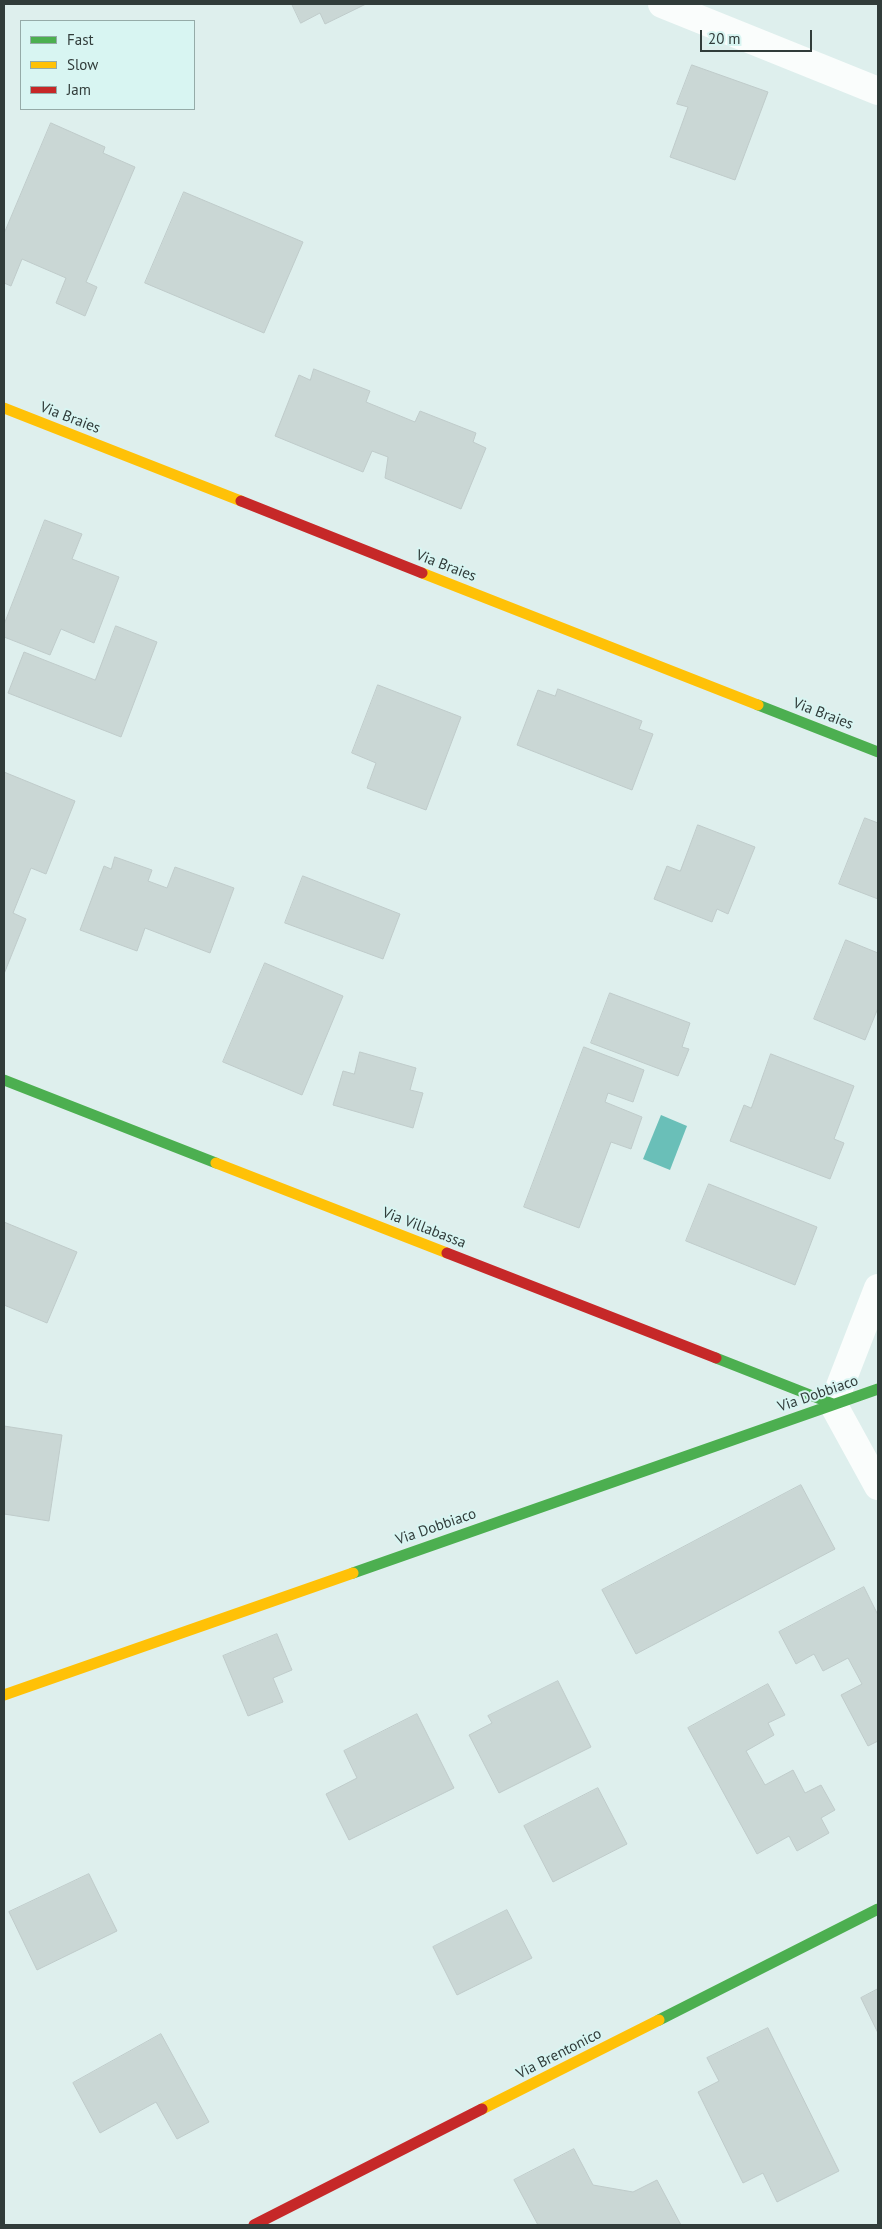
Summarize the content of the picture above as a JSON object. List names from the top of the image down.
{
  "streets": {
    "street": [
      "Via Braies",
      "Via Villabassa",
      "Via Dobbiaco",
      "Via Brentonico"
    ]
  },
  "crossings": [
    ["Via Villabassa", "Via Dobbiaco"]
  ],
  "legend": ["Fast", "Slow", "Jam"],
  "scale_bar": "20 m"
}
